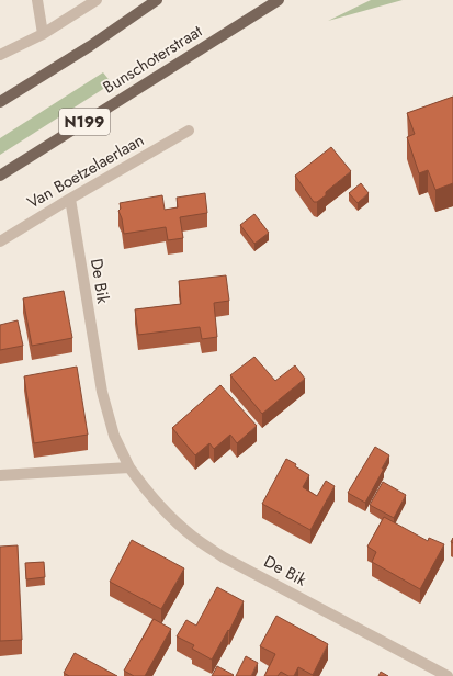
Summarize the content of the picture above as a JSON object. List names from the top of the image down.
{
  "streets": {
    "main road": ["Bunschoterstraat", "N199"],
    "street": ["Van Boetzelaerlaan", "De Bik"]
  },
  "crossings": [
    ["Van Boetzelaerlaan", "De Bik"]
  ]
}
